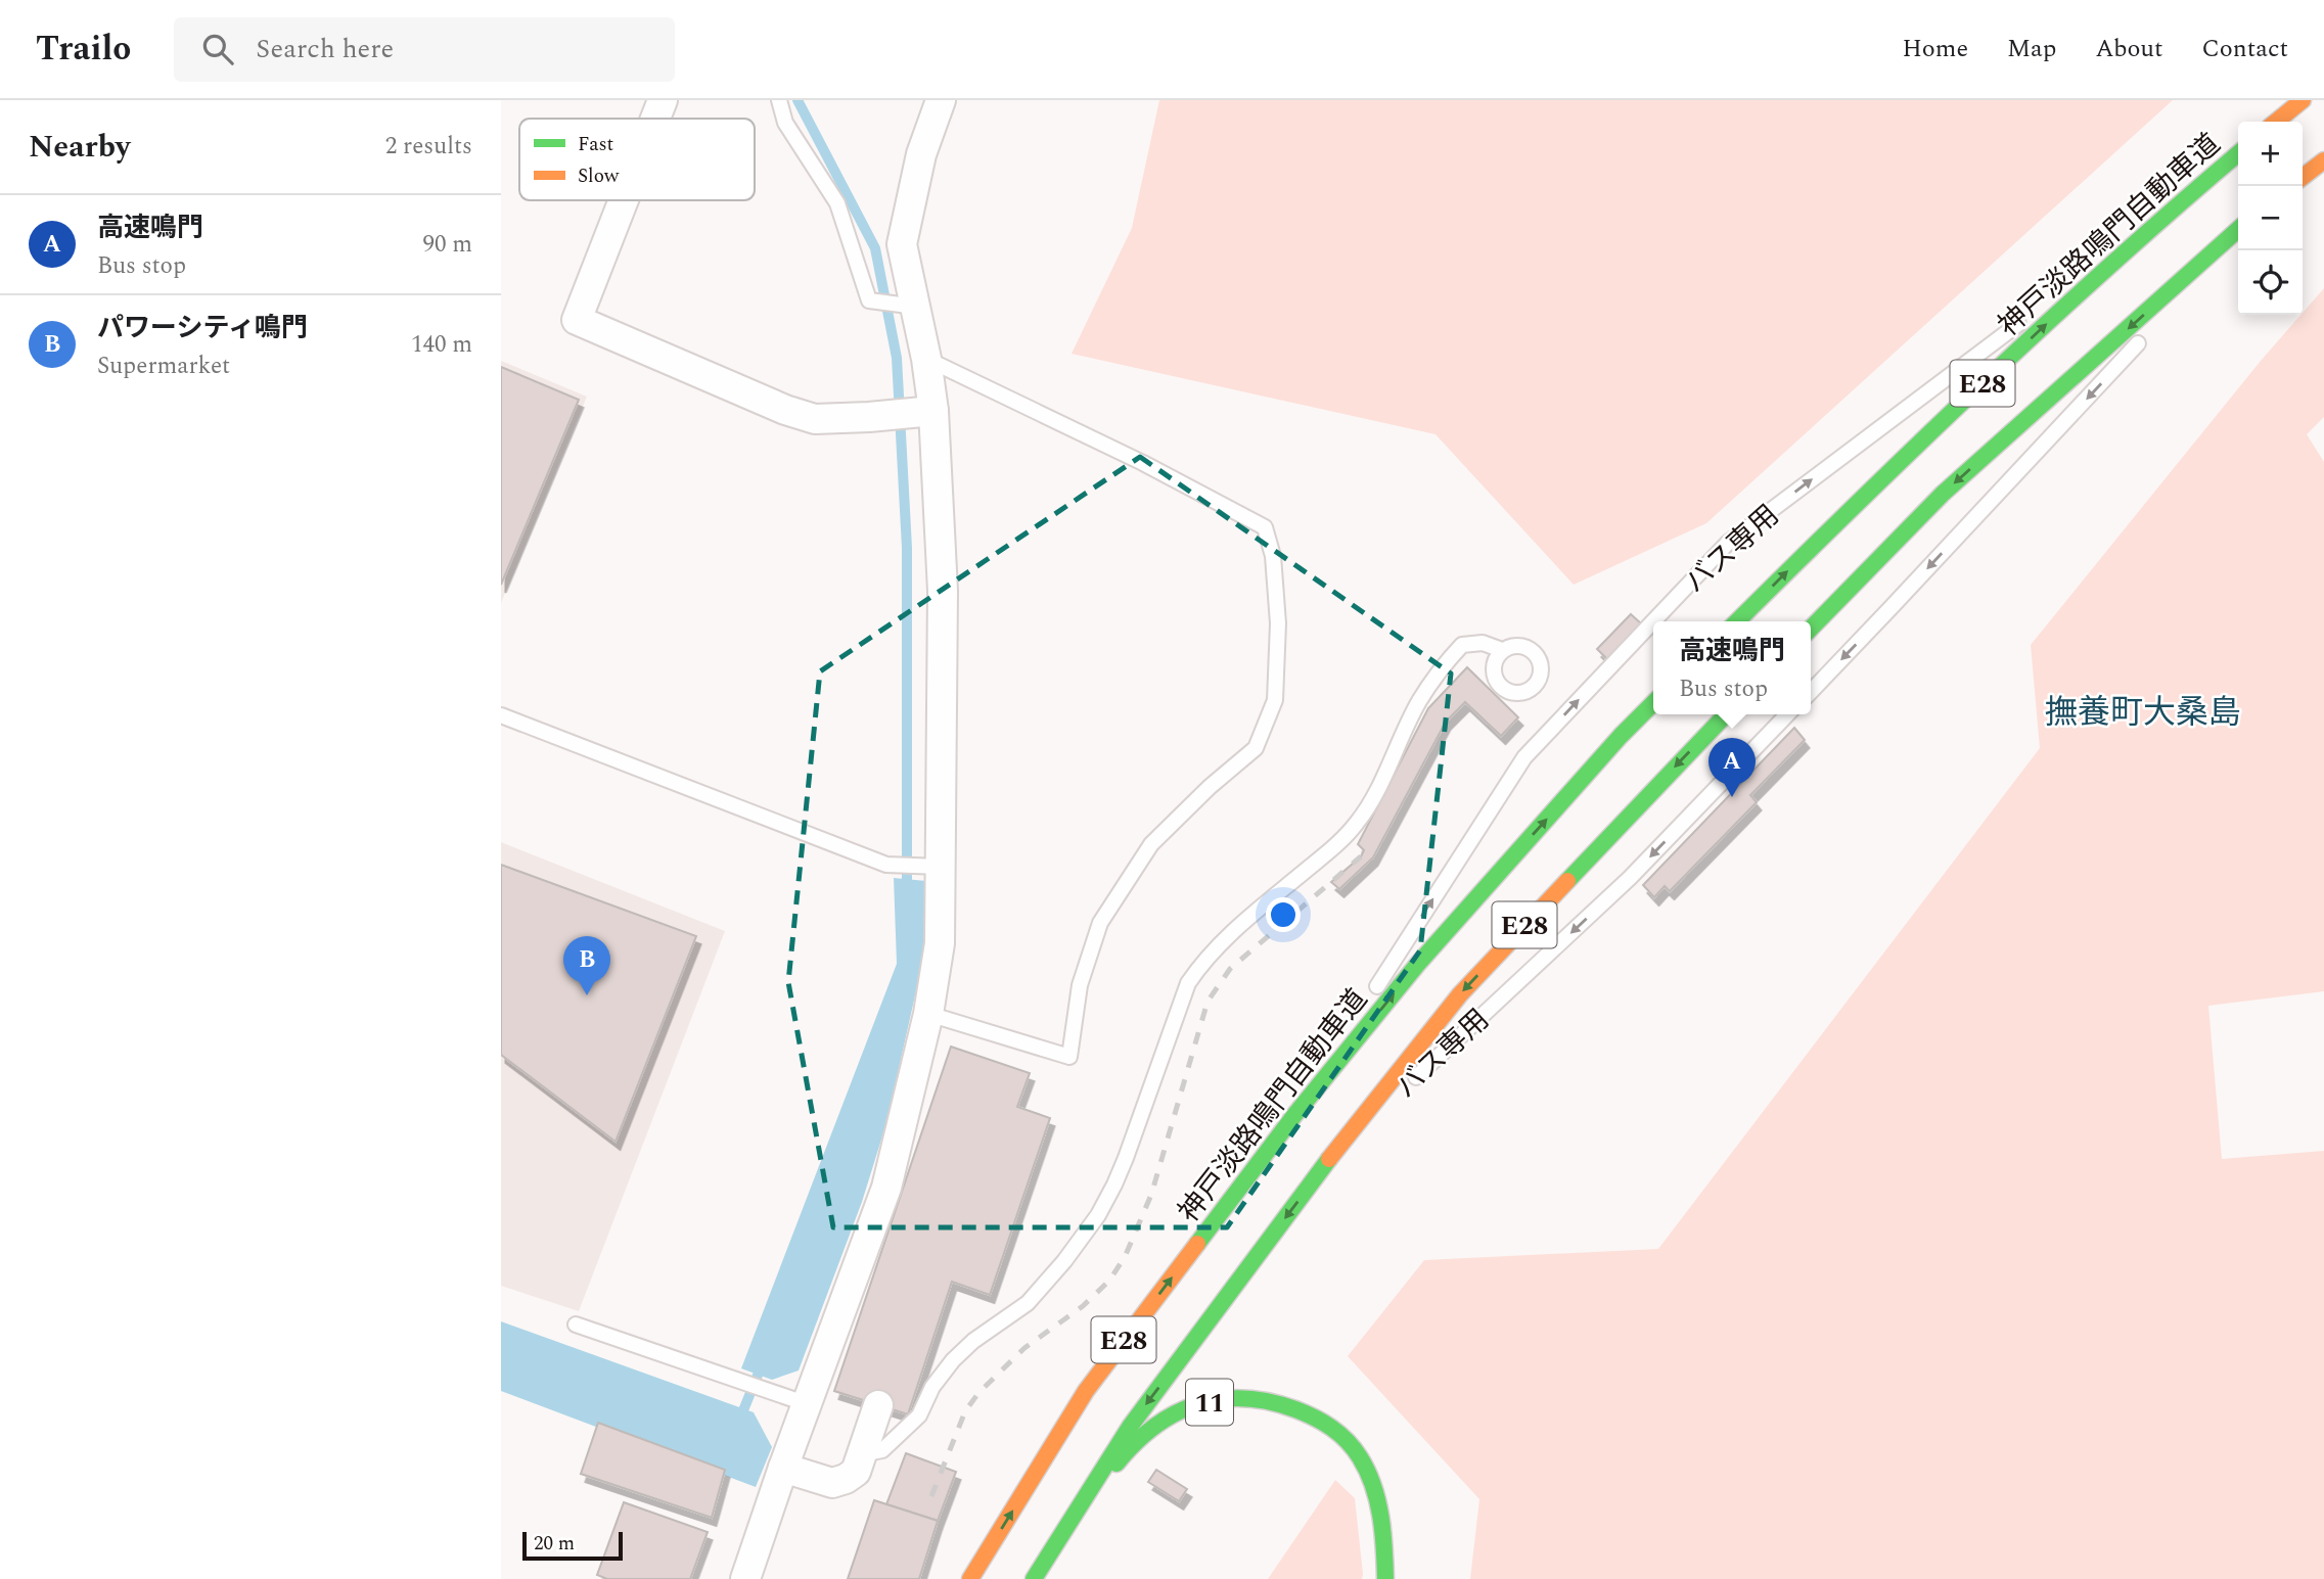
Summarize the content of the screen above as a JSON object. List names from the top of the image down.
{
  "streets": {
    "main road": ["神戸淡路鳴門自動車道", "E28", "11"],
    "lane": ["バス専用"]
  },
  "crossings": [
    ["神戸淡路鳴門自動車道", "バス専用"],
    ["E28", "バス専用"]
  ],
  "districts": ["撫養町大桑島"],
  "legend": ["Fast", "Slow"],
  "scale_bar": "20 m",
  "page": {
    "header": "Trailo",
    "search": "Search here",
    "nav": [
      "Home",
      "Map",
      "About",
      "Contact"
    ],
    "heading": ["Nearby", "2 results"],
    "map_buttons": ["+", "−"],
    "list": [
      {
        "mark": "A",
        "name": "高速鳴門",
        "note": "Bus stop",
        "value": "90 m"
      },
      {
        "mark": "B",
        "name": "パワーシティ鳴門",
        "note": "Supermarket",
        "value": "140 m"
      }
    ],
    "popup": ["高速鳴門", "Bus stop"],
    "pins": ["A", "B"],
    "scale": "20 m"
  }
}
